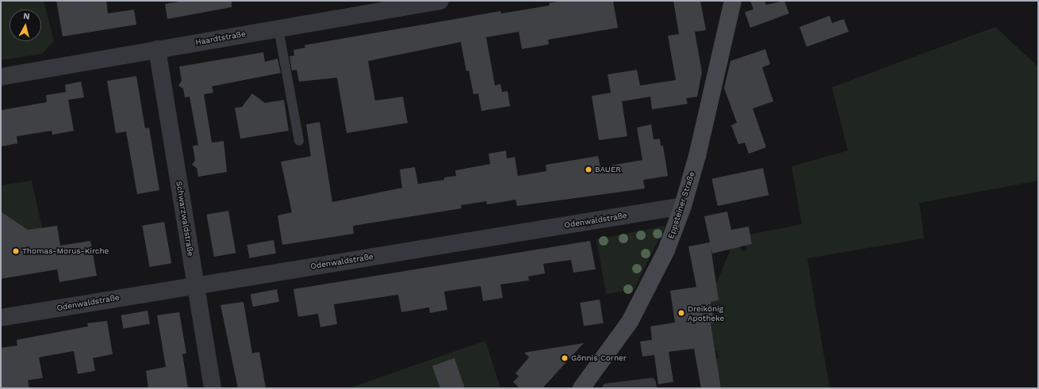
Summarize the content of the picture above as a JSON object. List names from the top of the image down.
{
  "streets": {
    "main road": ["Eppsteiner Straße"],
    "street": ["Haardtstraße", "Schwarzwaldstraße", "Odenwaldstraße"]
  },
  "crossings": [
    ["Haardtstraße", "Schwarzwaldstraße"],
    ["Eppsteiner Straße", "Odenwaldstraße"],
    ["Schwarzwaldstraße", "Odenwaldstraße"]
  ],
  "places": [
    "BAUER",
    "Thomas-Morus-Kirche",
    "Dreikönig Apotheke",
    "Gönnis Corner"
  ],
  "north": "top"
}
